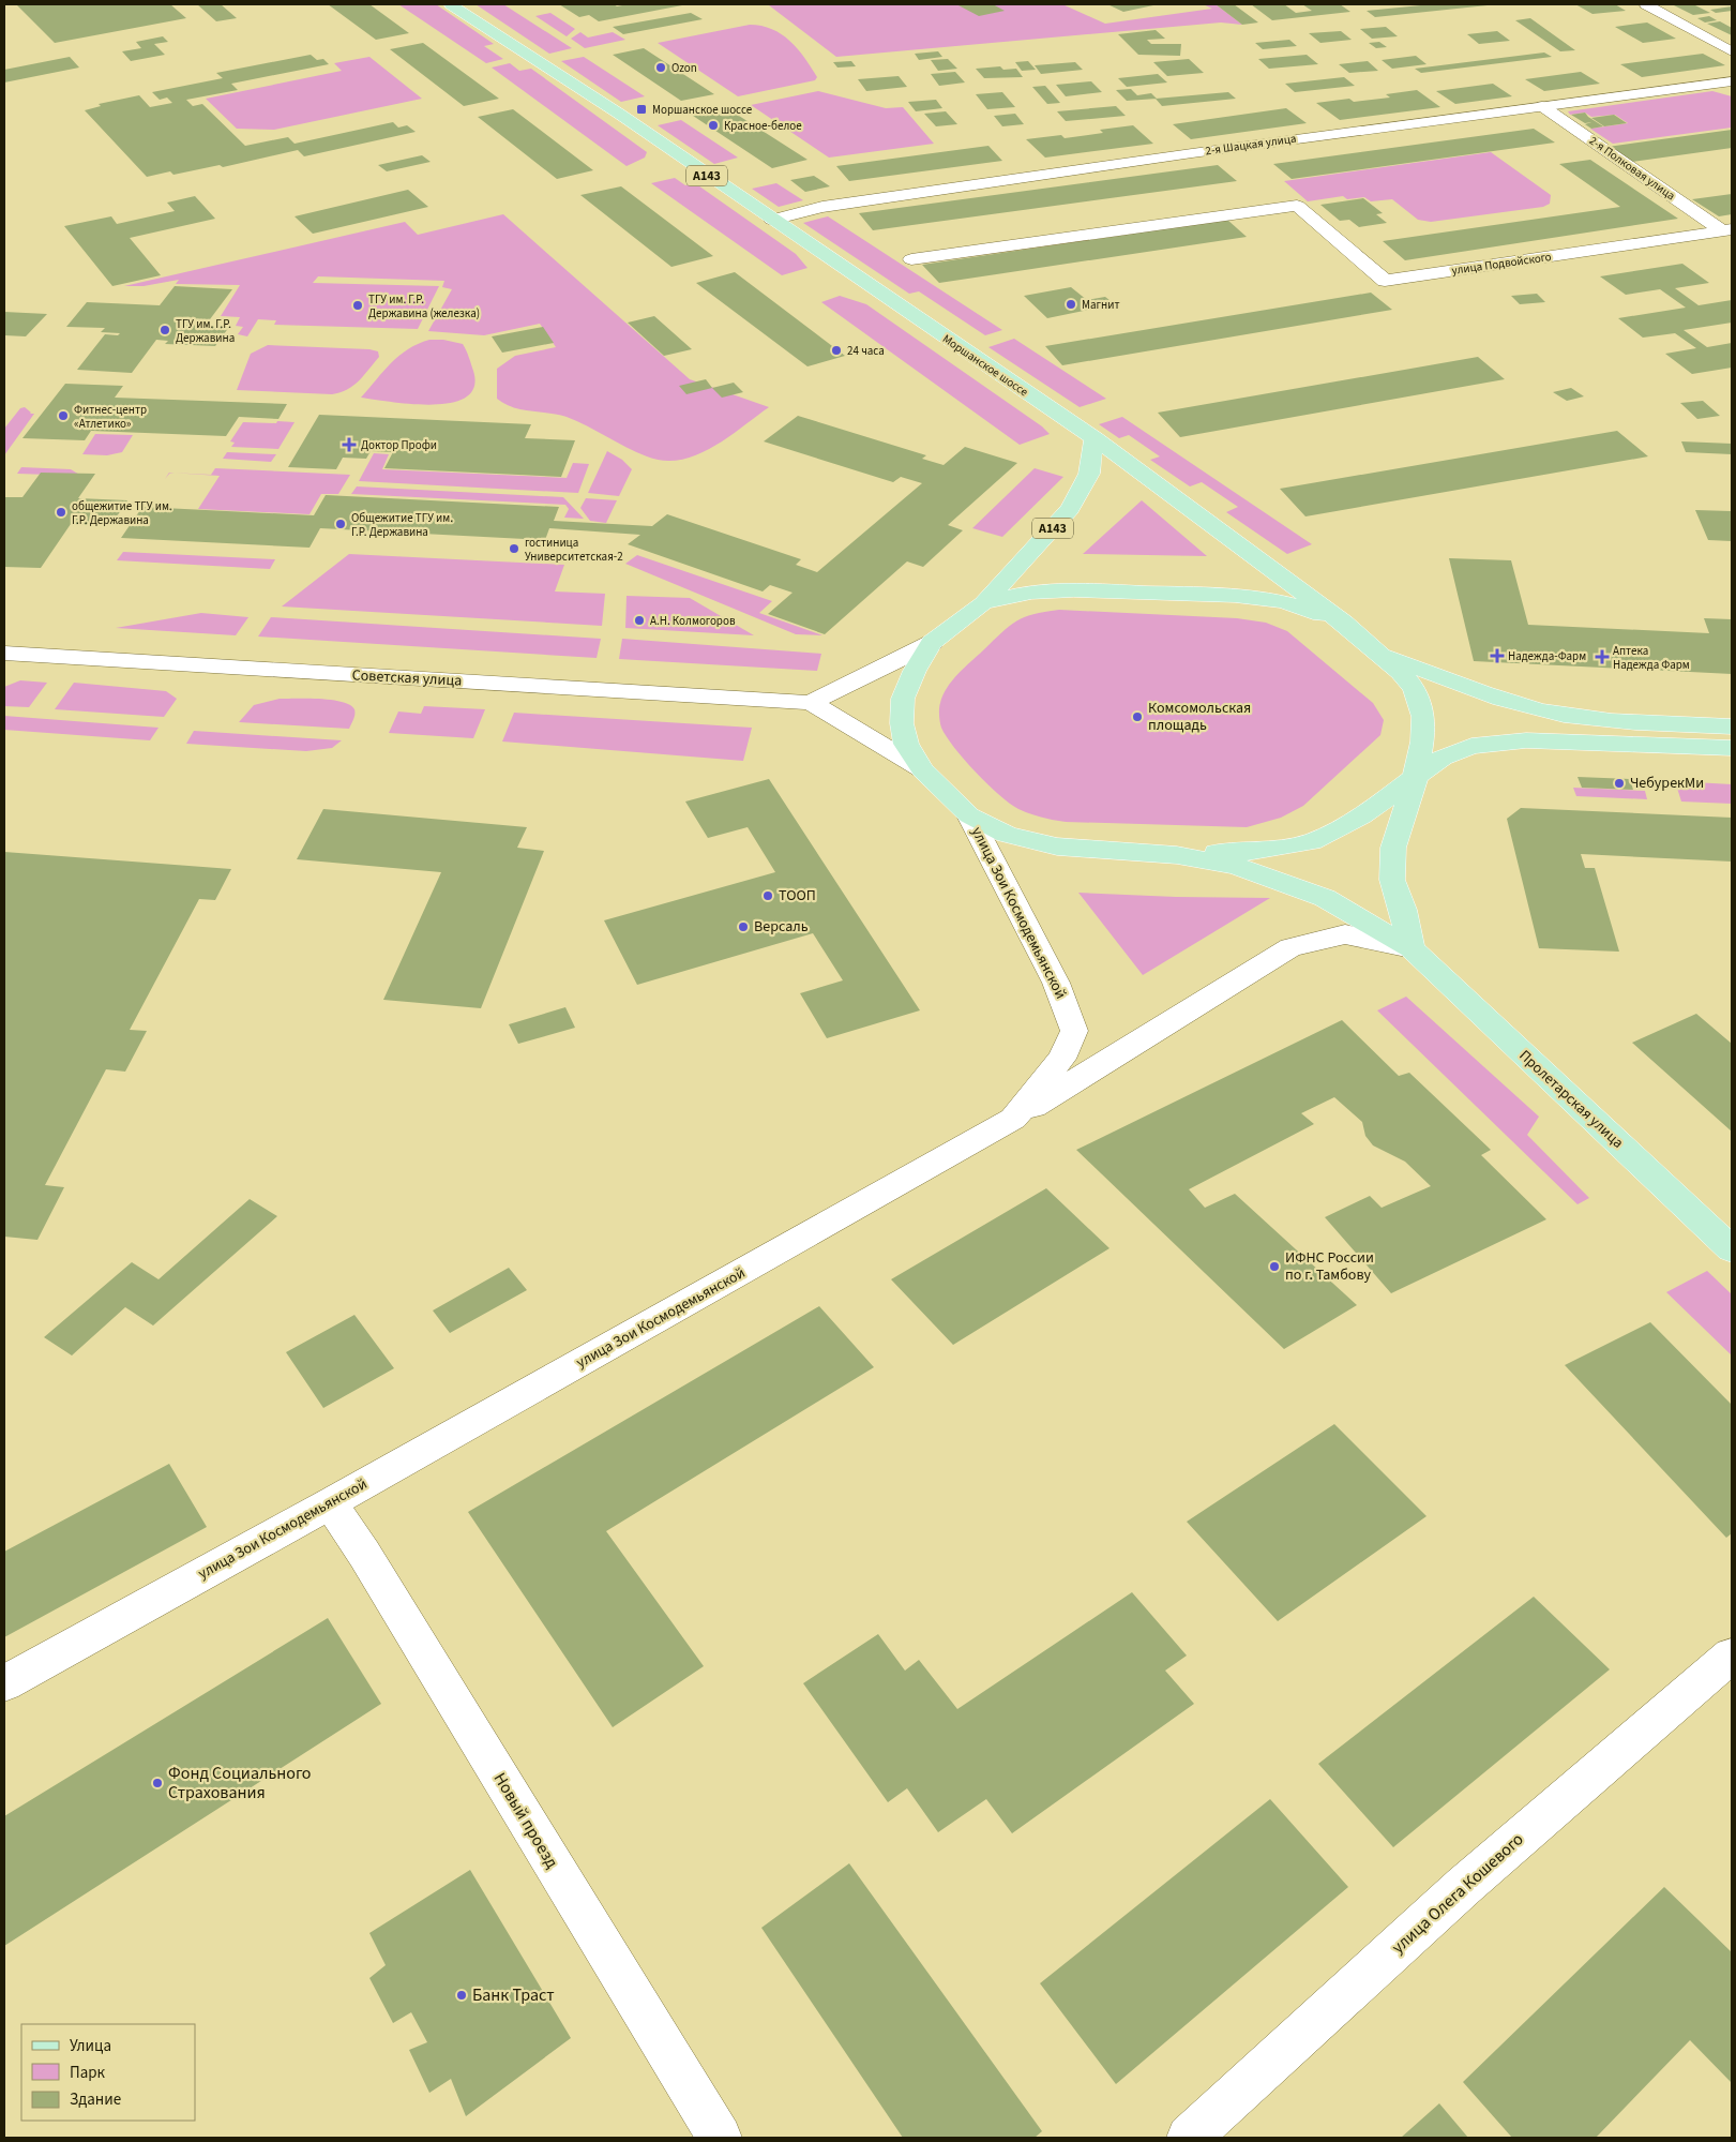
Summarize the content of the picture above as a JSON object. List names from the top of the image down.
{
  "streets": {
    "main road": ["А143", "Моршанское шоссе", "Пролетарская улица"],
    "street": [
      "2-я Шацкая улица",
      "2-я Полковая улица",
      "улица Подвойского",
      "Советская улица",
      "улица Зои Космодемьянской",
      "Новый проезд",
      "улица Олега Кошевого"
    ]
  },
  "crossings": [
    ["2-я Шацкая улица", "2-я Полковая улица"],
    ["2-я Шацкая улица", "Моршанское шоссе"],
    ["2-я Полковая улица", "улица Подвойского"],
    ["А143", "Моршанское шоссе"],
    ["улица Зои Космодемьянской", "Новый проезд"]
  ],
  "places": {
    "other": [
      "Ozon",
      "Красное-белое",
      "Магнит",
      "ТГУ им. Г.Р. Державина (железка)",
      "ТГУ им. Г.Р. Державина",
      "24 часа",
      "Фитнес-центр «Атлетико»",
      "общежитие ТГУ им. Г.Р. Державина",
      "Общежитие ТГУ им. Г.Р. Державина",
      "гостиница Университетская-2",
      "А.Н. Колмогоров",
      "Комсомольская площадь",
      "ЧебурекМи",
      "ТООП",
      "Версаль",
      "ИФНС России по г. Тамбову",
      "Фонд Социального Страхования",
      "Банк Траст"
    ],
    "transit": ["Моршанское шоссе"],
    "health": ["Доктор Профи", "Надежда-Фарм", "Аптека Надежда Фарм"]
  },
  "legend": ["Улица", "Парк", "Здание"]
}
